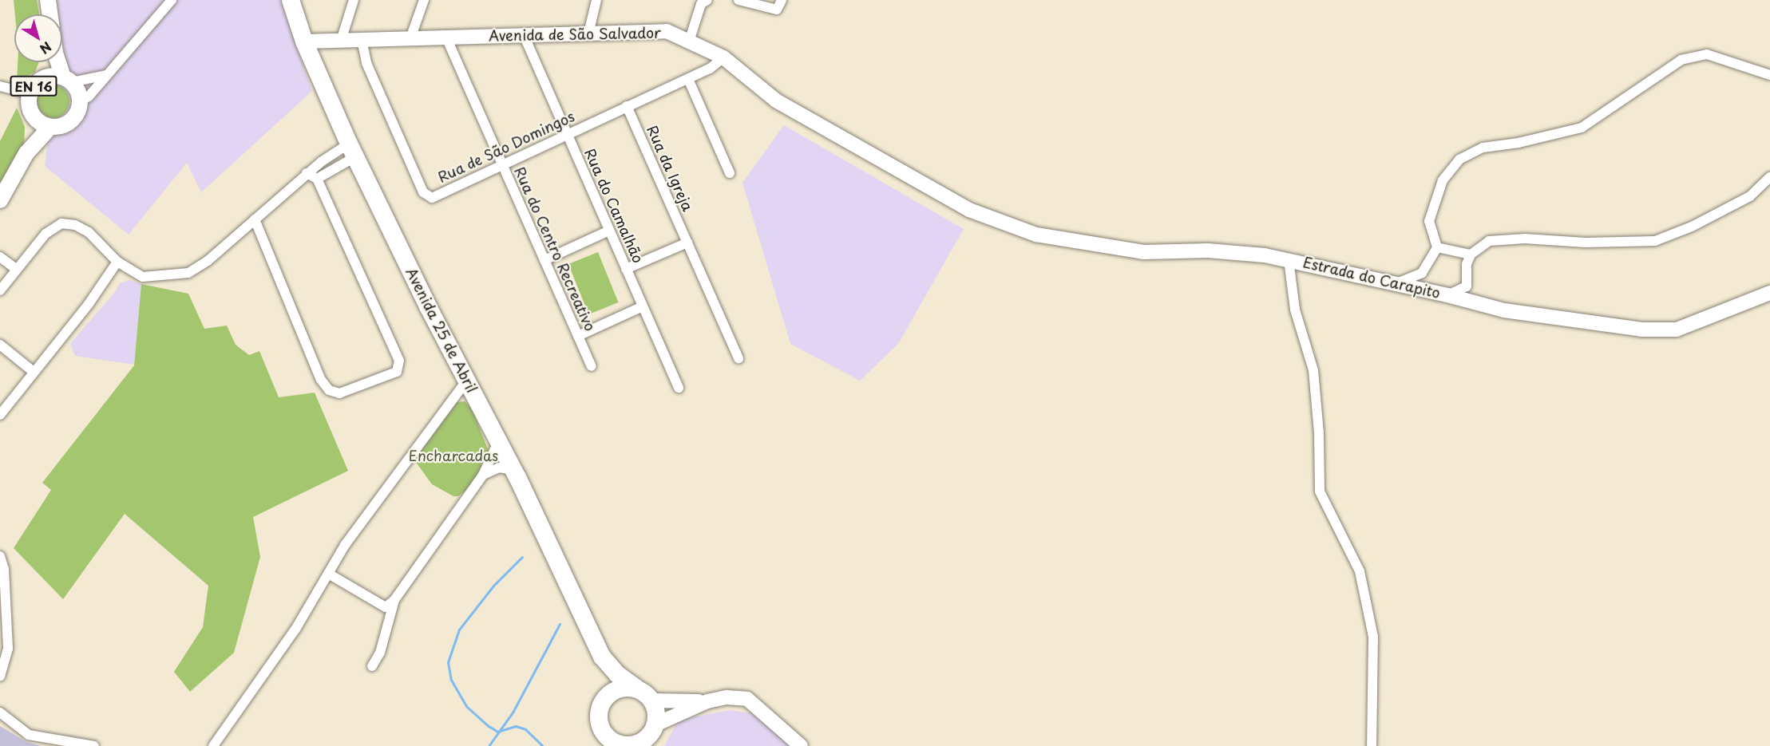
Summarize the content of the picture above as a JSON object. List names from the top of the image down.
{
  "streets": {
    "highway": ["Avenida 25 de Abril"],
    "main road": ["EN 16"],
    "street": [
      "Avenida de São Salvador",
      "Rua de São Domingos",
      "Rua da Igreja",
      "Rua do Camalhão",
      "Rua do Centro Recreativo",
      "Estrada do Carapito"
    ]
  },
  "crossings": [
    ["Avenida de São Salvador", "Rua de São Domingos"],
    ["Avenida de São Salvador", "Rua do Camalhão"],
    ["Avenida de São Salvador", "Rua do Centro Recreativo"],
    ["Avenida de São Salvador", "Estrada do Carapito"],
    ["Avenida de São Salvador", "Avenida 25 de Abril"],
    ["Rua de São Domingos", "Rua da Igreja"],
    ["Rua de São Domingos", "Rua do Camalhão"],
    ["Rua de São Domingos", "Rua do Centro Recreativo"]
  ],
  "parks": ["Encharcadas"],
  "north": "bottom right"
}
